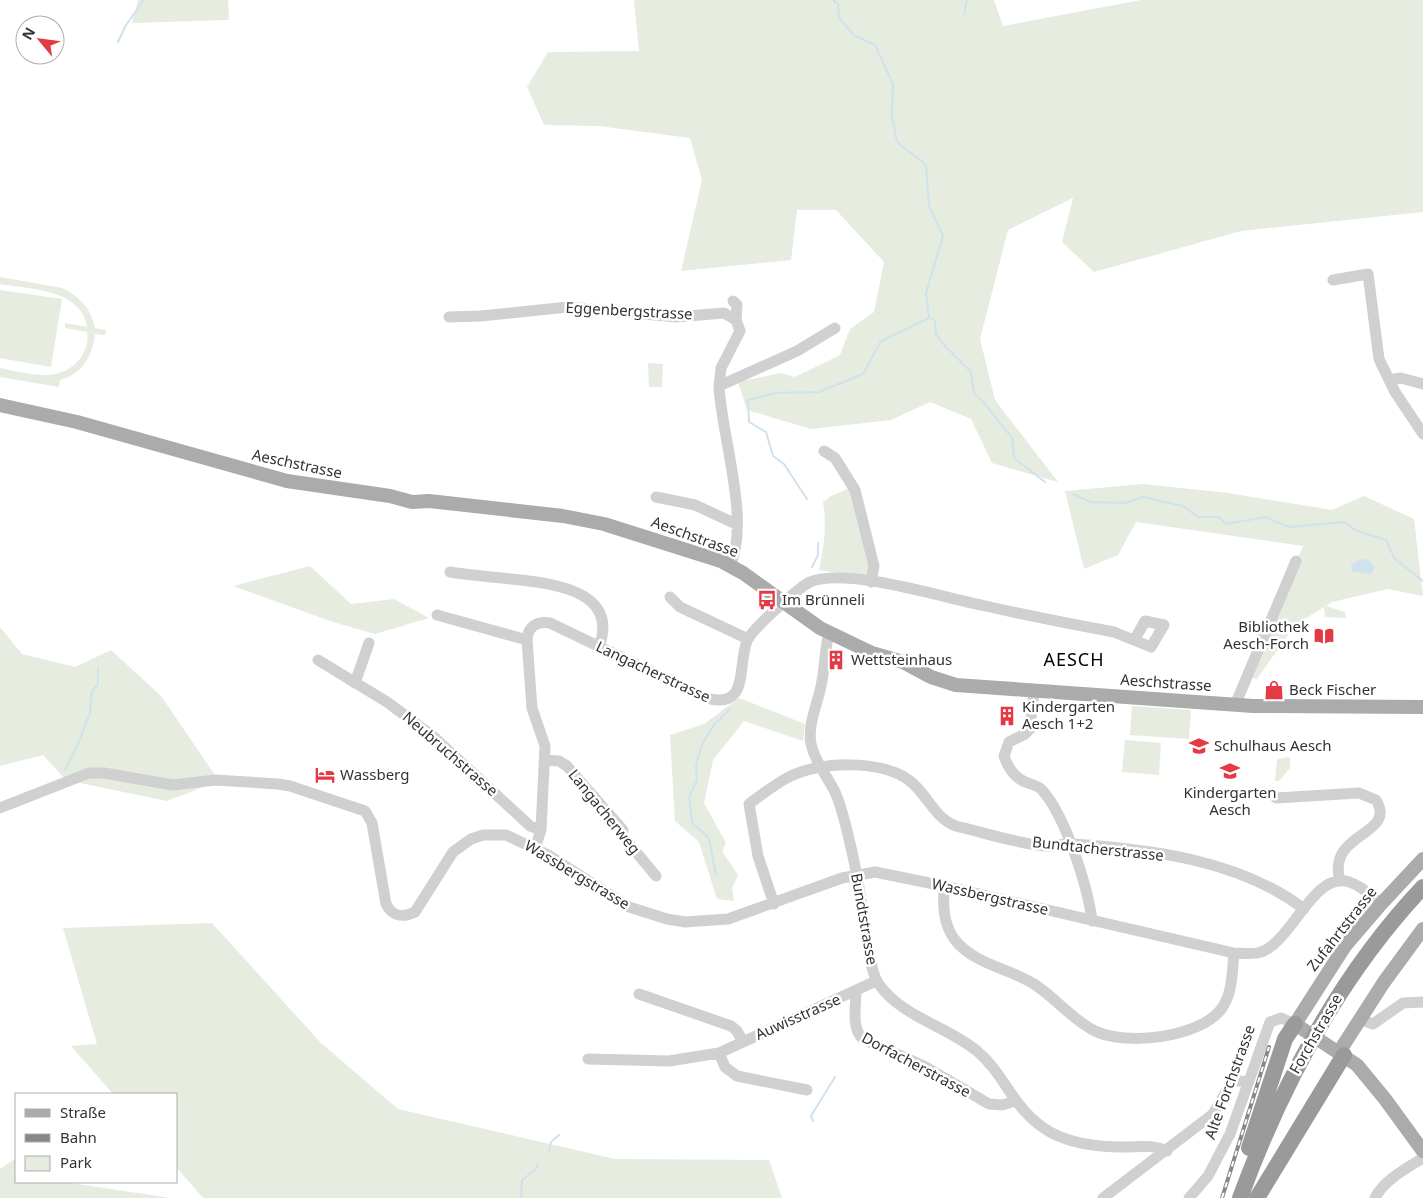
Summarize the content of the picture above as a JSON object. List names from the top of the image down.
{
  "streets": {
    "highway": ["Forchstrasse"],
    "main road": ["Aeschstrasse", "Zufahrtstrasse", "Alte Forchstrasse"],
    "street": [
      "Eggenbergstrasse",
      "Langacherstrasse",
      "Neubruchstrasse",
      "Langacherweg",
      "Bundtacherstrasse",
      "Wassbergstrasse",
      "Bundtstrasse",
      "Auwisstrasse",
      "Dorfacherstrasse"
    ]
  },
  "crossings": [
    ["Aeschstrasse", "Bundtstrasse"],
    ["Bundtacherstrasse", "Wassbergstrasse"],
    ["Bundtacherstrasse", "Bundtstrasse"],
    ["Wassbergstrasse", "Bundtstrasse"],
    ["Bundtstrasse", "Auwisstrasse"],
    ["Bundtstrasse", "Dorfacherstrasse"],
    ["Zufahrtstrasse", "Alte Forchstrasse"],
    ["Auwisstrasse", "Dorfacherstrasse"],
    ["Forchstrasse", "Alte Forchstrasse"]
  ],
  "districts": ["AESCH"],
  "places": {
    "bus stop": ["Im Brünneli"],
    "library": ["Bibliothek Aesch-Forch"],
    "building": ["Wettsteinhaus", "Kindergarten Aesch 1+2"],
    "shop": ["Beck Fischer"],
    "school or university": ["Schulhaus Aesch", "Kindergarten Aesch"],
    "hotel": ["Wassberg"]
  },
  "legend": ["Straße", "Bahn", "Park"],
  "north": "top left"
}
